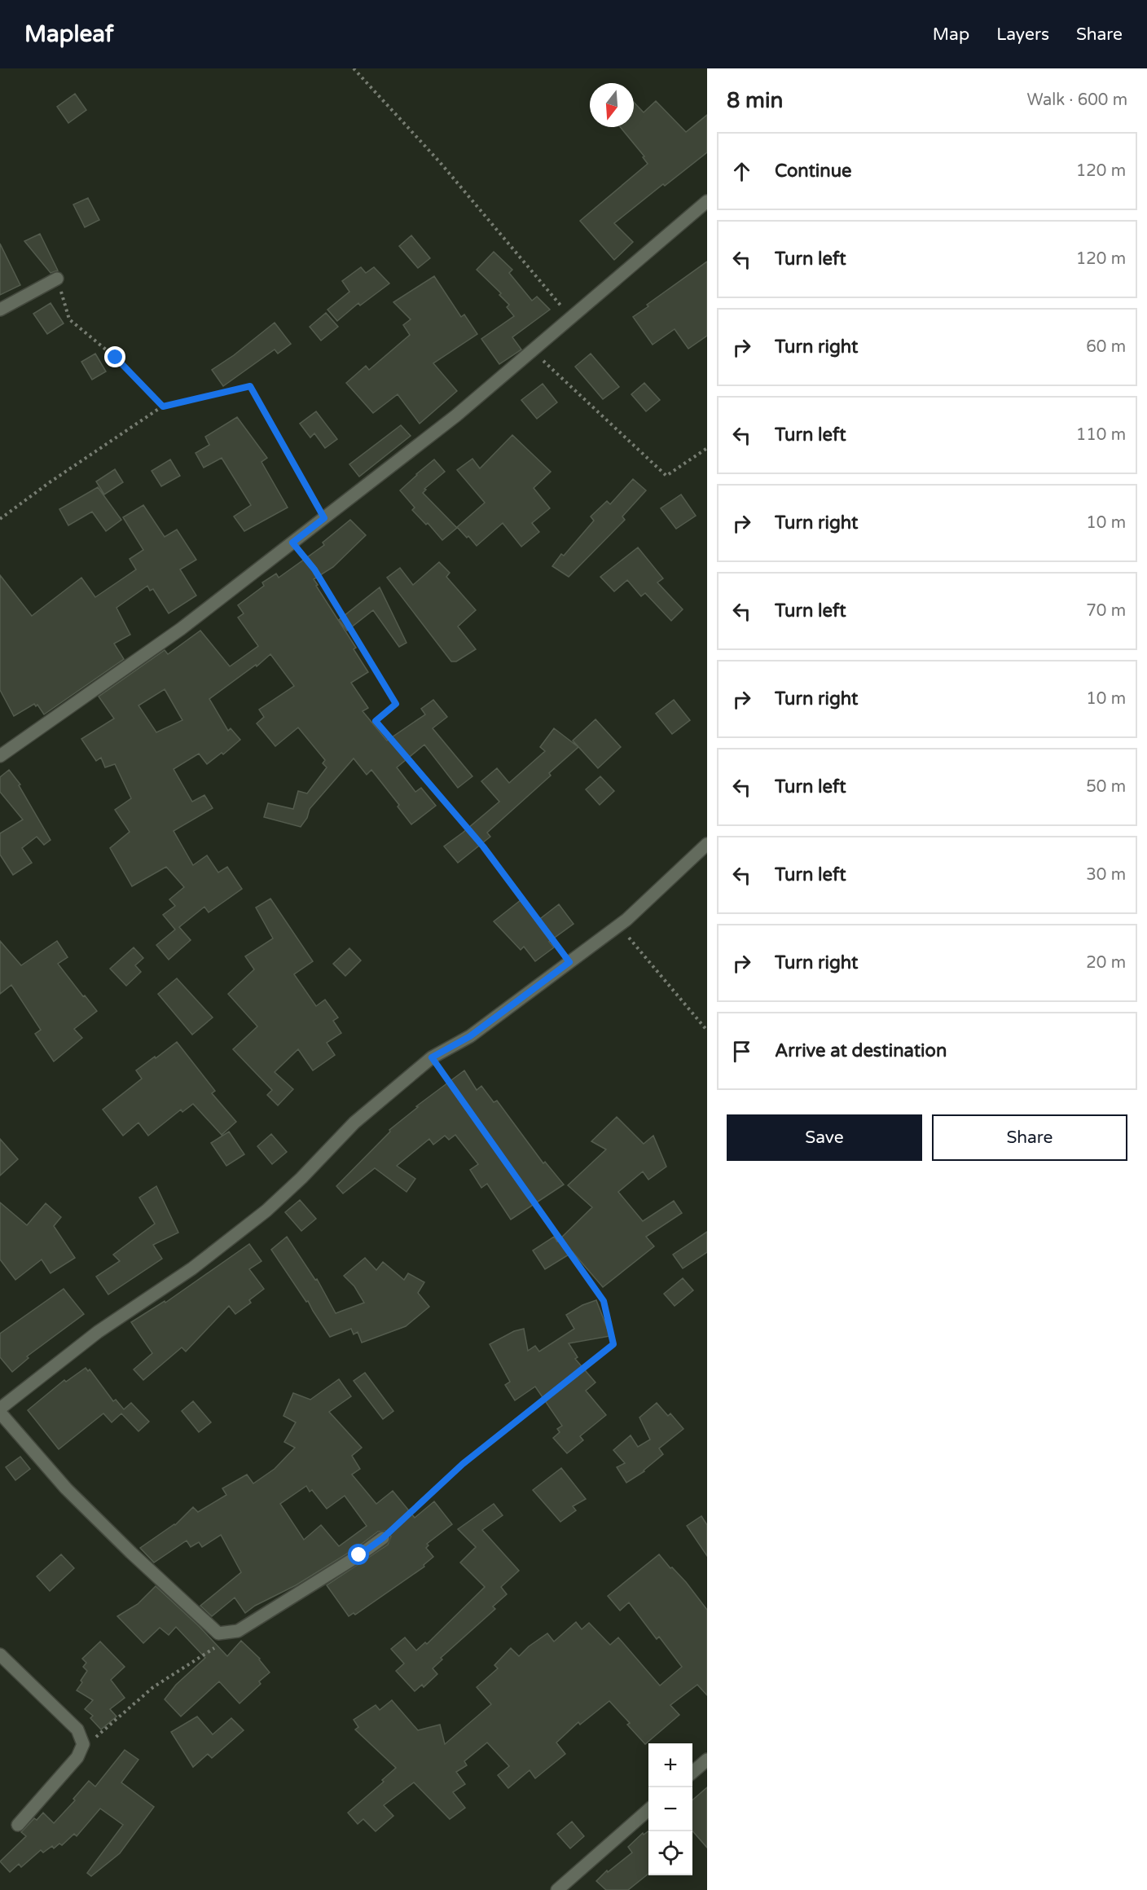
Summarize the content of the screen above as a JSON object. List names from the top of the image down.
{
  "north": "bottom",
  "page": {
    "header": "Mapleaf",
    "nav": ["Map", "Layers", "Share"],
    "heading": ["8 min", "Walk · 600 m"],
    "list": [
      ["Continue", "120 m"],
      ["Turn left", "120 m"],
      ["Turn right", "60 m"],
      ["Turn left", "110 m"],
      ["Turn right", "10 m"],
      ["Turn left", "70 m"],
      ["Turn right", "10 m"],
      ["Turn left", "50 m"],
      ["Turn left", "30 m"],
      ["Turn right", "20 m"],
      "Arrive at destination"
    ],
    "buttons": ["Save", "Share"],
    "map_buttons": ["+", "−"]
  }
}
